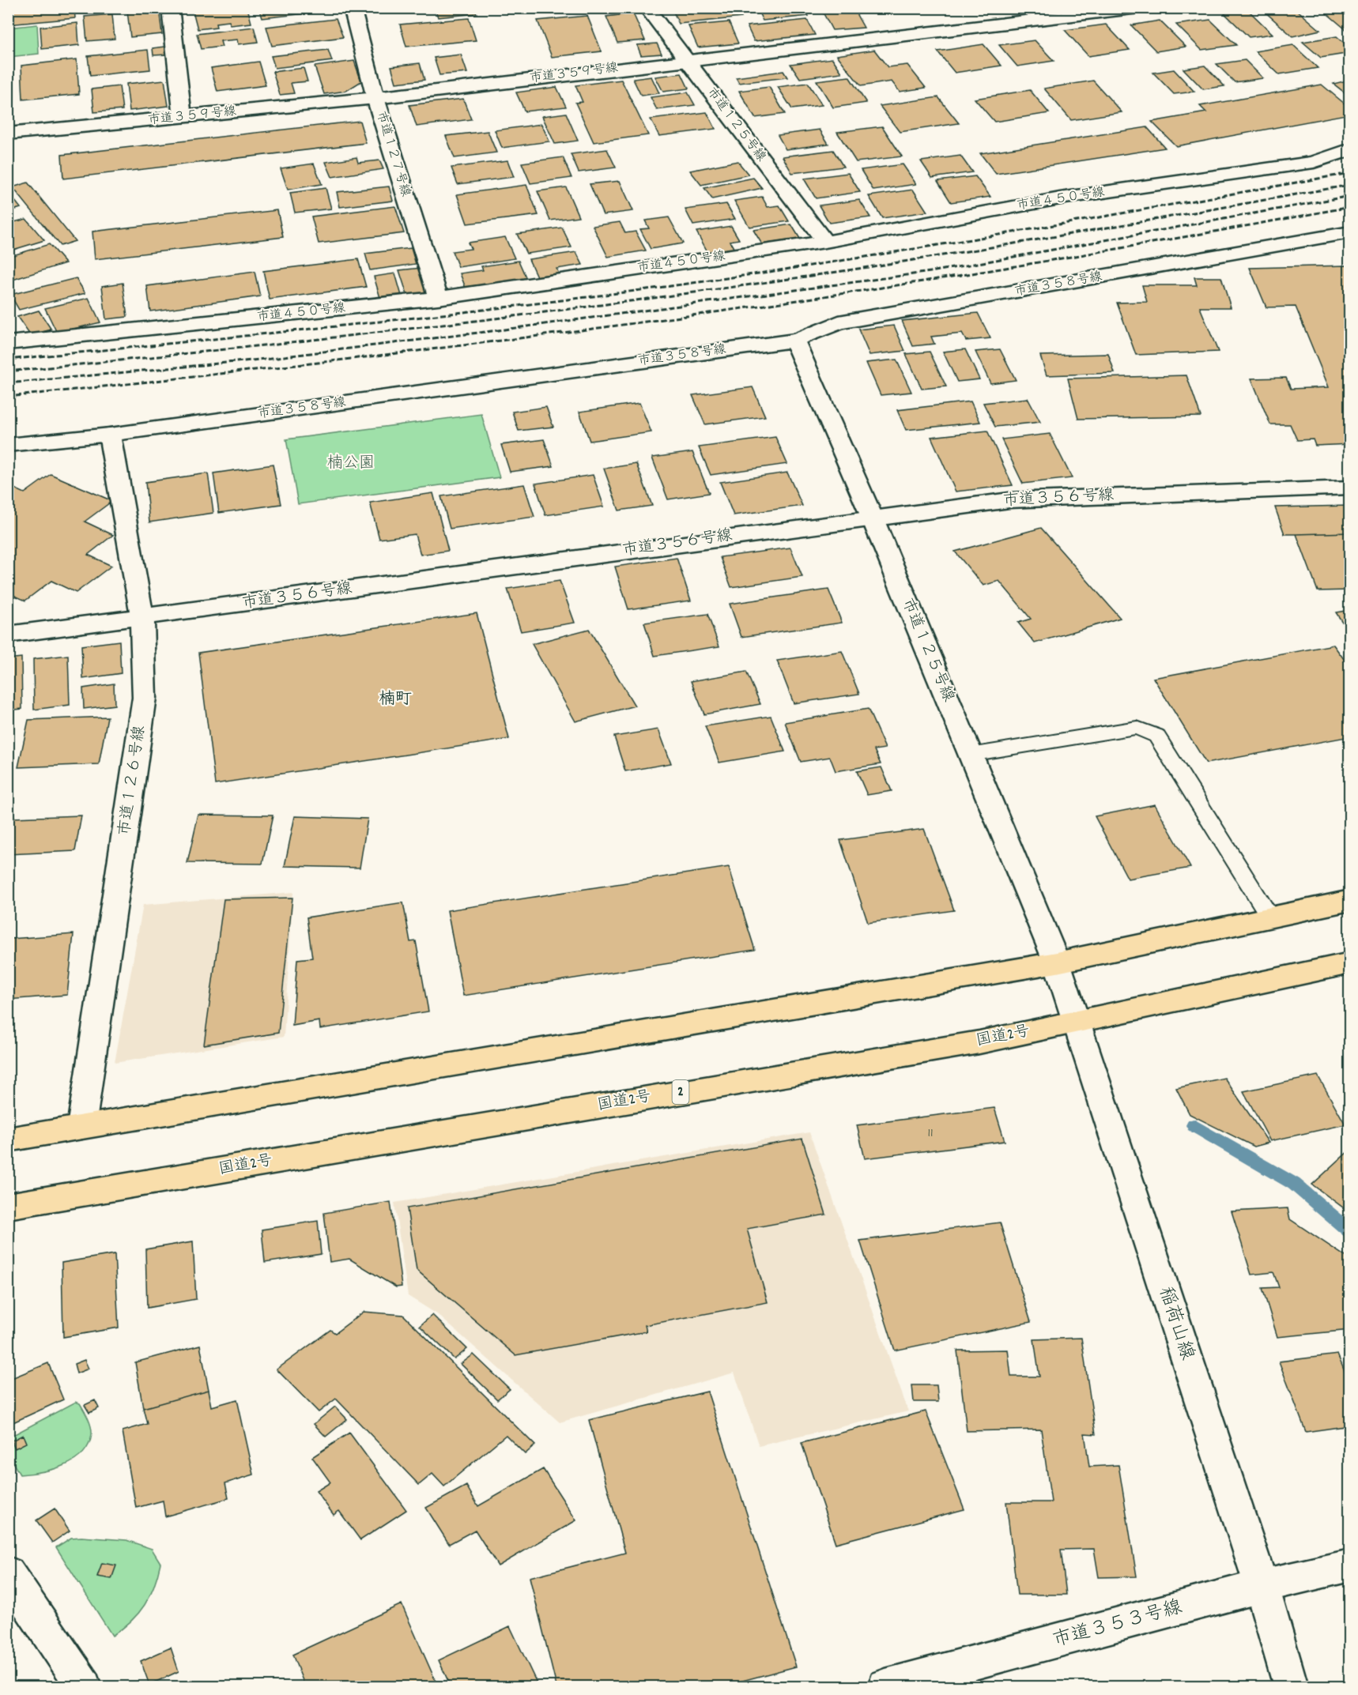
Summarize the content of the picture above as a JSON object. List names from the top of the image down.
{
  "streets": {
    "highway": ["国道2号", "2"],
    "street": [
      "市道３５９号線",
      "市道１２５号線",
      "市道１２７号線",
      "市道４５０号線",
      "市道３５８号線",
      "市道３５６号線",
      "市道１２６号線",
      "稲荷山線",
      "市道３５３号線"
    ]
  },
  "crossings": [
    ["市道３５９号線", "市道１２５号線"],
    ["市道３５９号線", "市道１２７号線"],
    ["市道１２５号線", "市道４５０号線"],
    ["市道１２５号線", "市道３５８号線"],
    ["市道１２５号線", "市道３５６号線"],
    ["市道１２５号線", "稲荷山線"],
    ["市道１２７号線", "市道４５０号線"],
    ["市道３５８号線", "市道１２６号線"],
    ["市道３５６号線", "市道１２６号線"],
    ["国道2号", "稲荷山線"],
    ["稲荷山線", "市道３５３号線"]
  ],
  "districts": ["楠町"],
  "parks": ["楠公園"],
  "house_numbers": ["11"]
}
